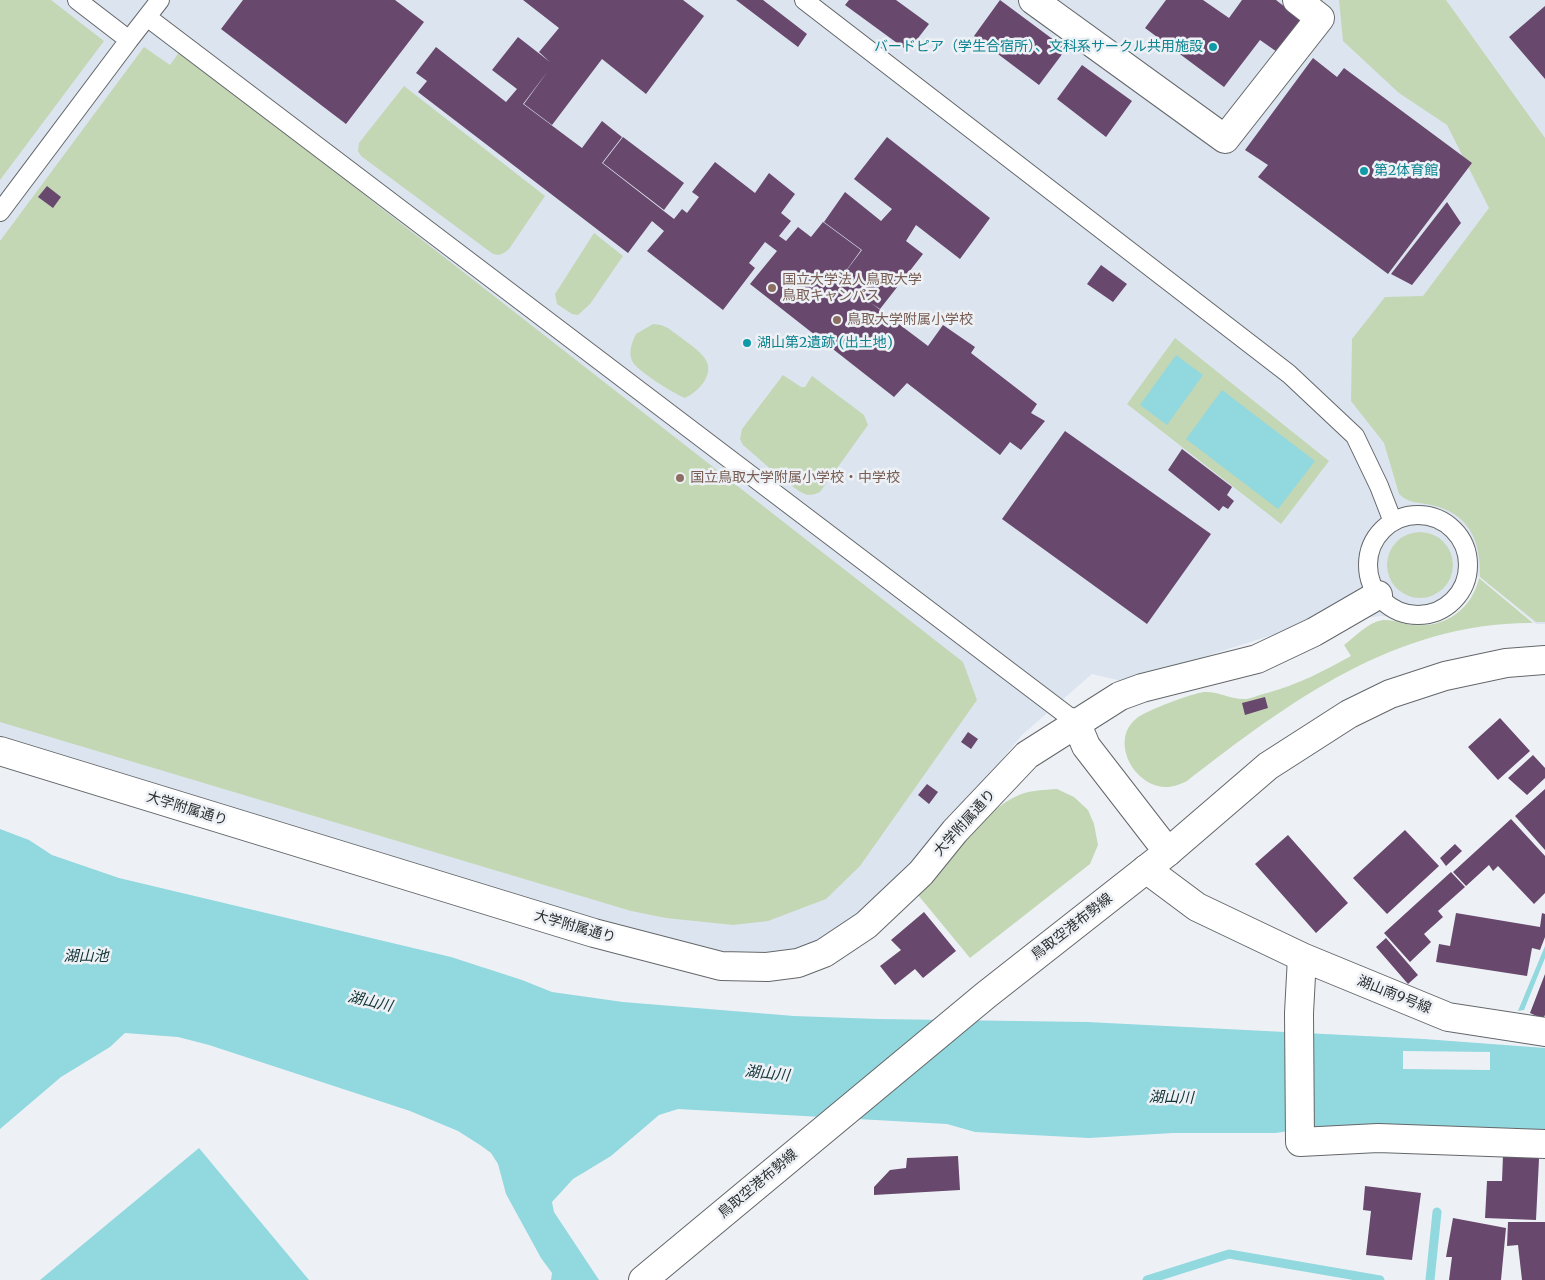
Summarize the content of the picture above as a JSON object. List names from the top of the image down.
{
  "streets": {
    "street": ["大学附属通り", "鳥取空港布勢線", "湖山南9号線"]
  },
  "crossings": [
    ["鳥取空港布勢線", "湖山南9号線"]
  ],
  "water": ["湖山池", "湖山川"],
  "places": [
    "バードピア（学生合宿所）、文科系サークル共用施設",
    "第2体育館",
    "国立大学法人鳥取大学 鳥取キャンパス",
    "鳥取大学附属小学校",
    "湖山第2遺跡 (出土地)",
    "国立鳥取大学附属小学校・中学校"
  ]
}
